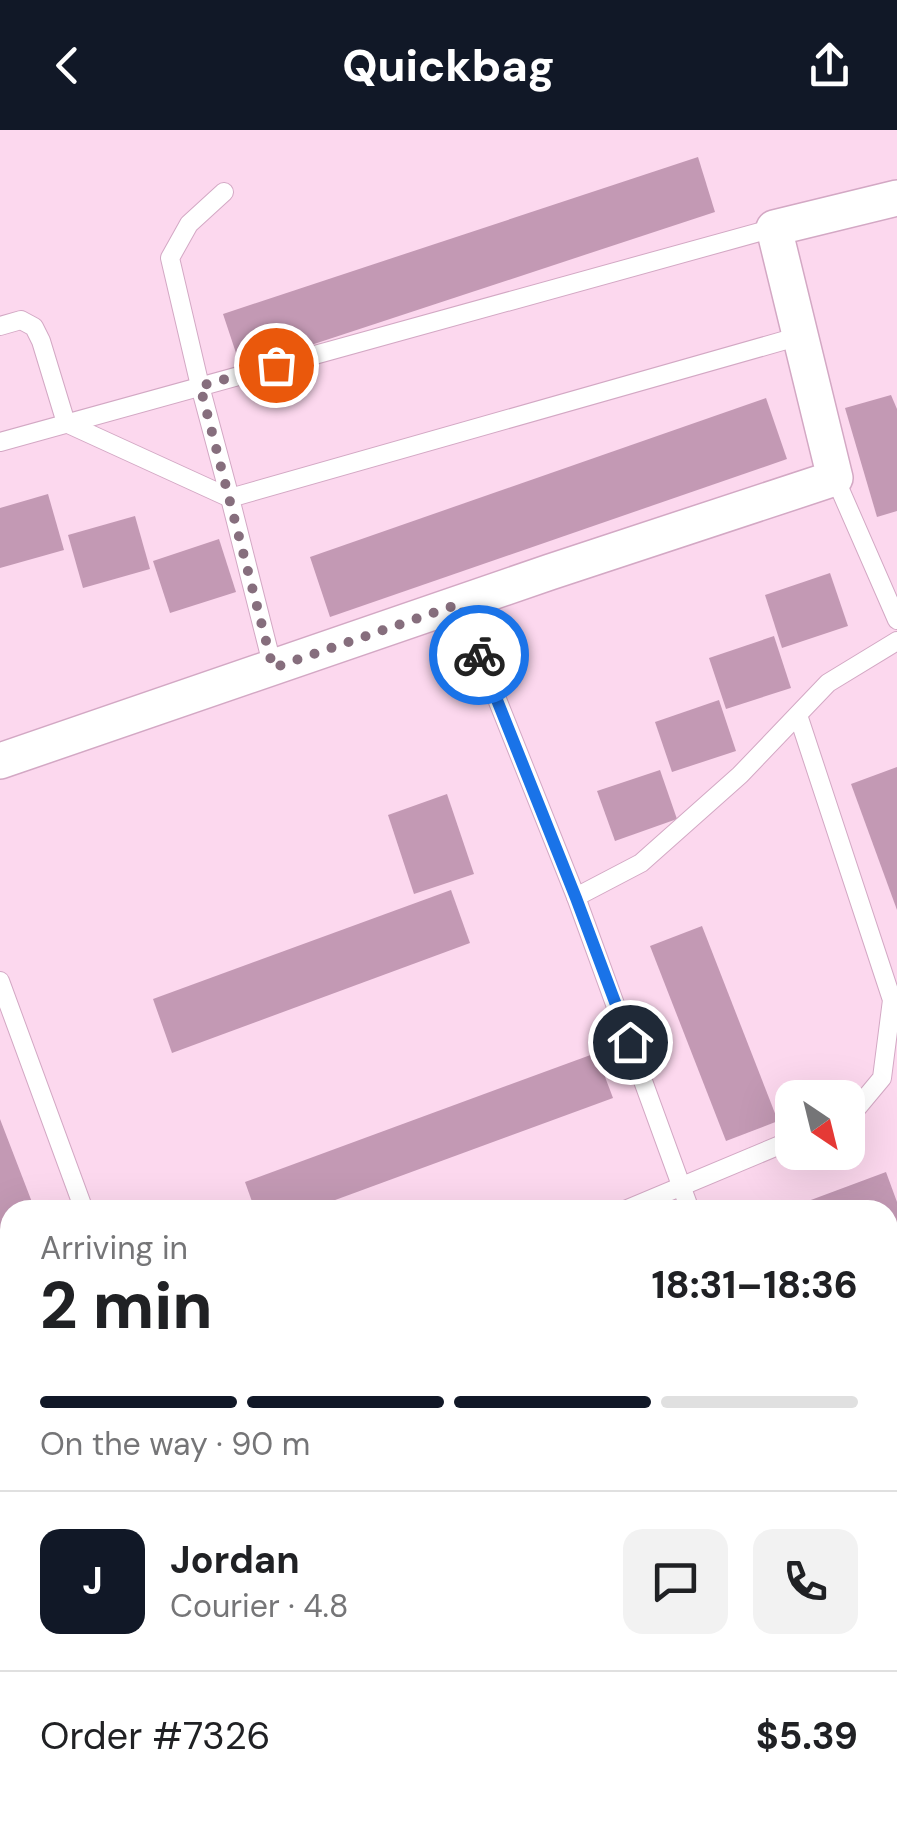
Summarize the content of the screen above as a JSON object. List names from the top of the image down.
{
  "north": "bottom right",
  "page": {
    "header": "Quickbag",
    "heading": ["2 min", "Arriving in", "18:31–18:36"],
    "panel": [
      "Jordan",
      "Courier · 4.8",
      "Order #7326",
      "$5.39"
    ],
    "bar": "On the way · 90 m",
    "round": "J"
  }
}
